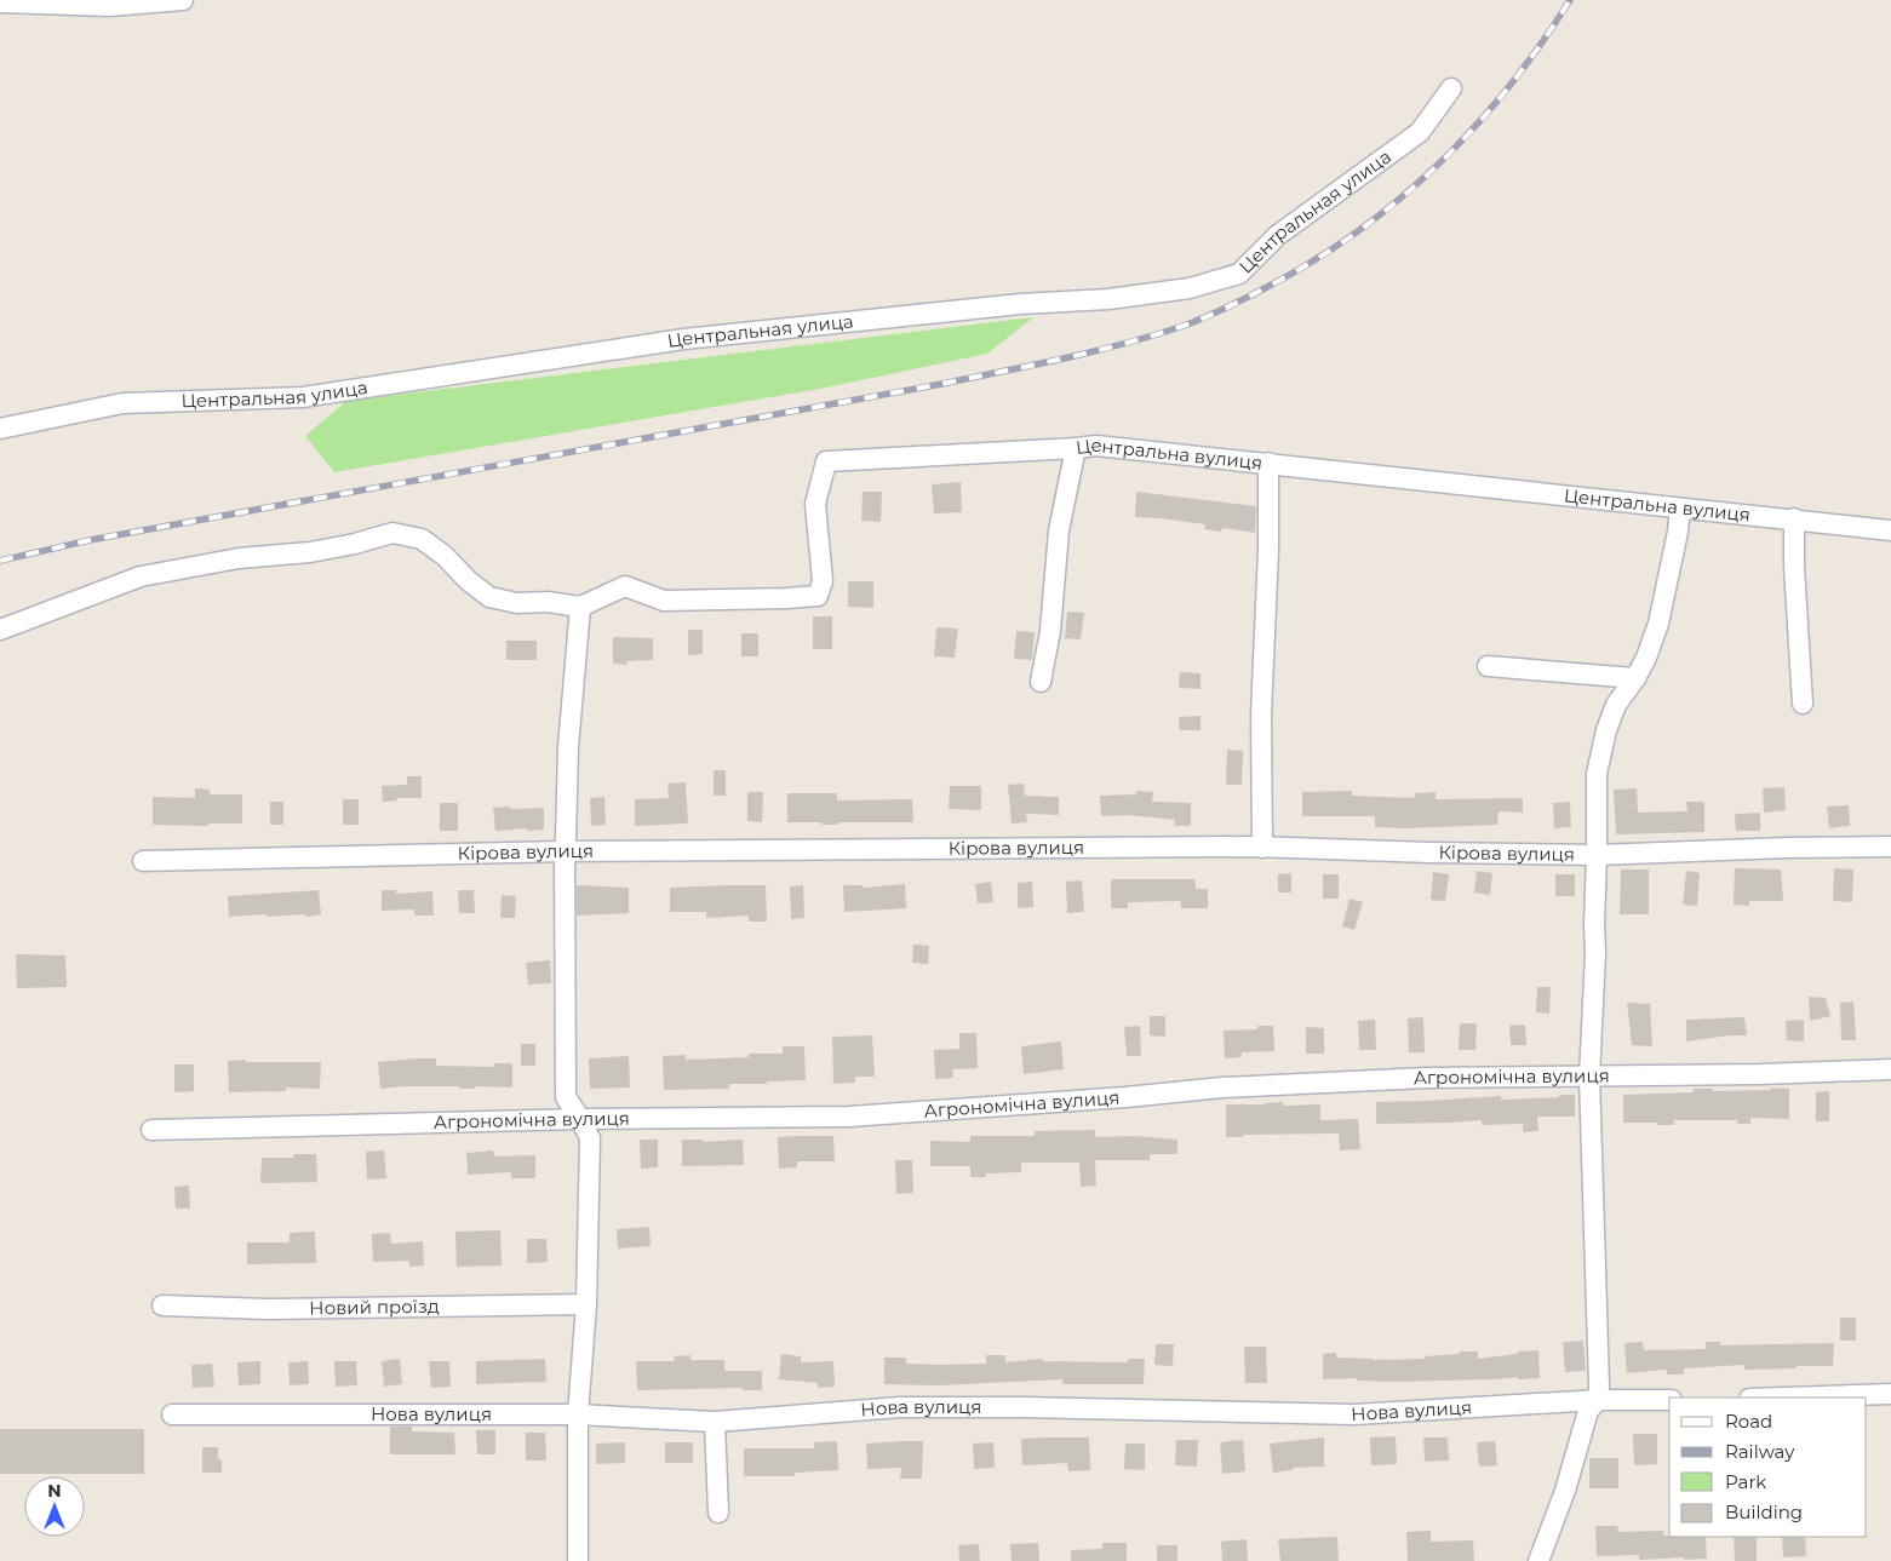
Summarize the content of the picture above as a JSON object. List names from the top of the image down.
{
  "streets": {
    "street": [
      "Центральная улица",
      "Центральна вулиця",
      "Кірова вулиця",
      "Агрономічна вулиця",
      "Новий проїзд",
      "Нова вулиця"
    ]
  },
  "legend": [
    "Road",
    "Railway",
    "Park",
    "Building"
  ],
  "north": "top"
}
